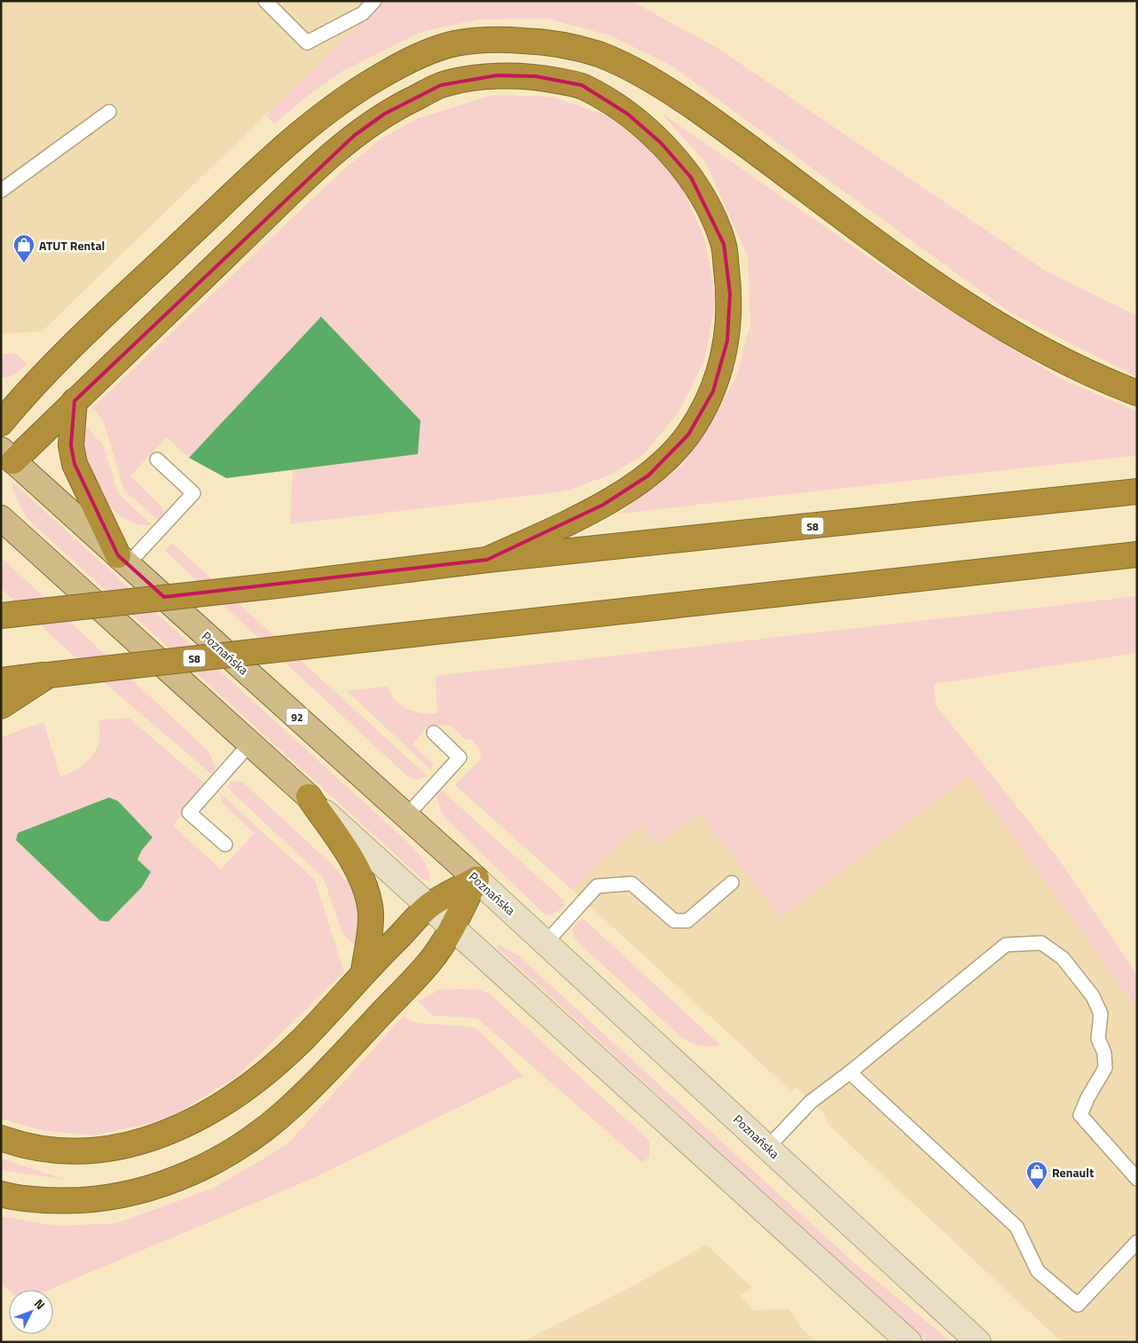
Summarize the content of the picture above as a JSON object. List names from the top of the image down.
{
  "streets": {
    "highway": ["S8"],
    "main road": ["Poznańska", "92"]
  },
  "places": {
    "shop": ["ATUT Rental", "Renault"]
  },
  "north": "top right"
}
